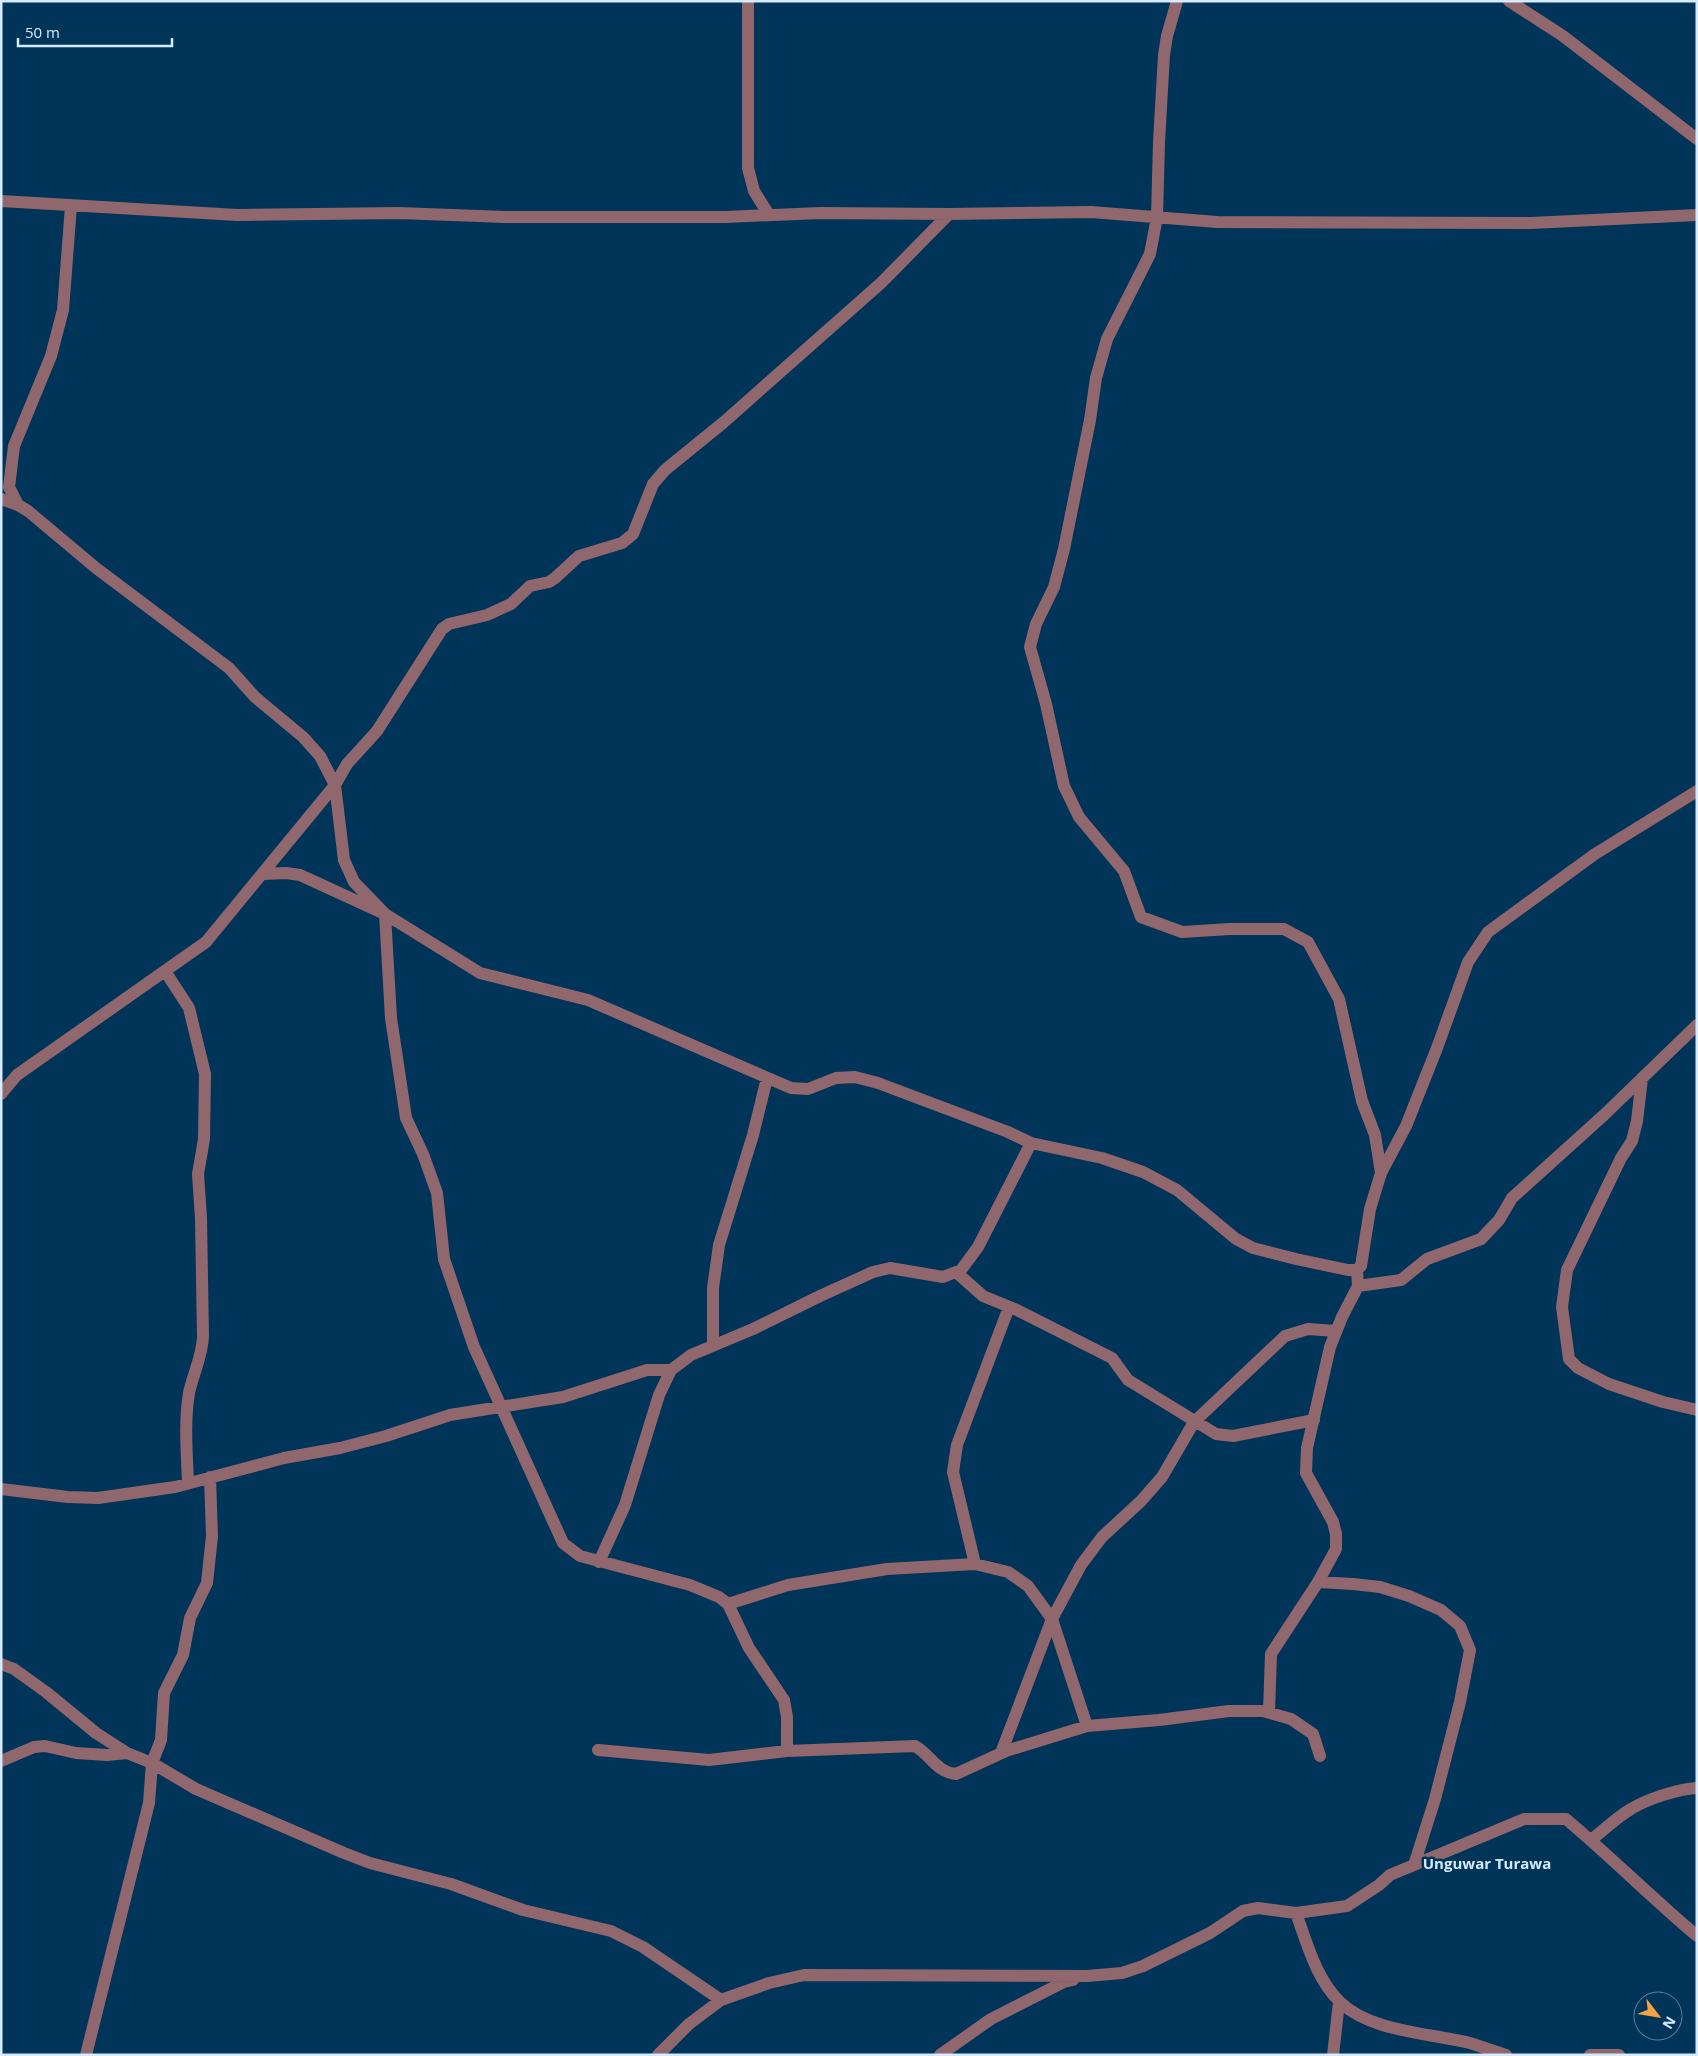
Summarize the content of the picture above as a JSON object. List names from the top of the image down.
{
  "districts": ["Unguwar Turawa"],
  "scale_bar": "50 m",
  "north": "bottom right"
}
